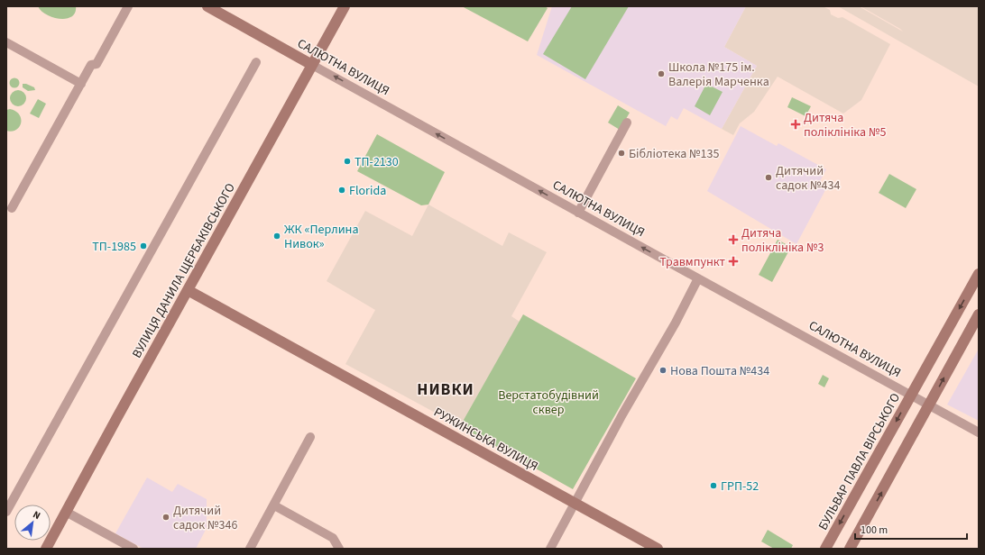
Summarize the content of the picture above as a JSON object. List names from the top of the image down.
{
  "streets": {
    "street": [
      "САЛЮТНА ВУЛИЦЯ",
      "ВУЛИЦЯ ДАНИЛА ЩЕРБАКІВСЬКОГО",
      "РУЖИНСЬКА ВУЛИЦЯ",
      "БУЛЬВАР ПАВЛА ВІРСЬКОГО"
    ]
  },
  "crossings": [
    ["САЛЮТНА ВУЛИЦЯ", "ВУЛИЦЯ ДАНИЛА ЩЕРБАКІВСЬКОГО"],
    ["САЛЮТНА ВУЛИЦЯ", "БУЛЬВАР ПАВЛА ВІРСЬКОГО"],
    ["ВУЛИЦЯ ДАНИЛА ЩЕРБАКІВСЬКОГО", "РУЖИНСЬКА ВУЛИЦЯ"]
  ],
  "one_way": ["САЛЮТНА ВУЛИЦЯ"],
  "districts": ["НИВКИ"],
  "parks": ["Верстатобудівний сквер"],
  "places": {
    "other": [
      "Школа №175 ім. Валерія Марченка",
      "Бібліотека №135",
      "ТП-2130",
      "Дитячий садок №434",
      "Florida",
      "ЖК «Перлина Нивок»",
      "ТП-1985",
      "Нова Пошта №434",
      "ГРП-52",
      "Дитячий садок №346"
    ],
    "health": ["Дитяча поліклініка №5", "Дитяча поліклініка №3", "Травмпункт"]
  },
  "scale_bar": "100 m",
  "north": "top right"
}
